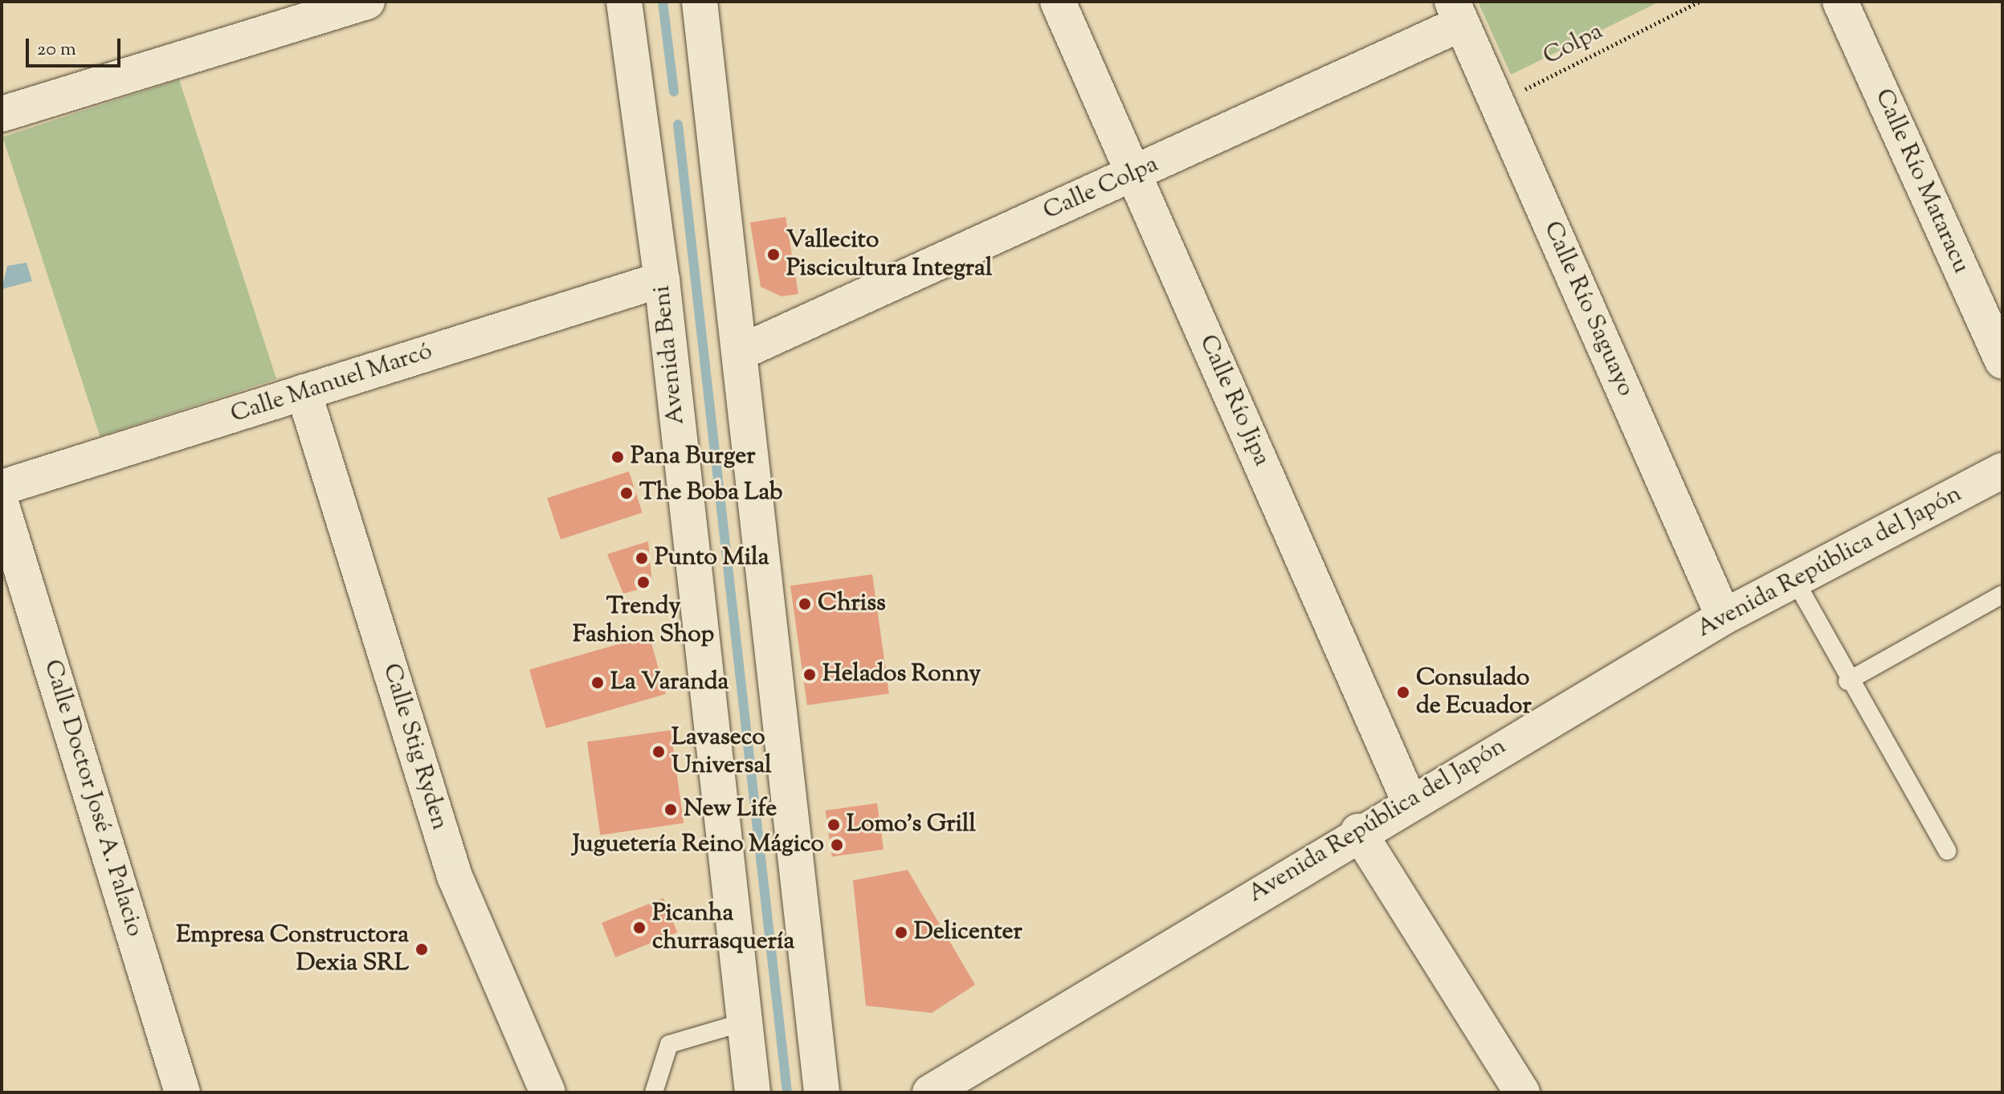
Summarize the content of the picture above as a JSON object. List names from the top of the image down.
{
  "streets": {
    "street": [
      "Calle Río Mataracu",
      "Calle Colpa",
      "Calle Río Saguayo",
      "Avenida Beni",
      "Calle Manuel Marcó",
      "Calle Río Jipa",
      "Avenida República del Japón",
      "Calle Stig Ryden",
      "Calle Doctor José A. Palacio"
    ],
    "path": ["Colpa"]
  },
  "crossings": [
    ["Colpa", "Calle Río Saguayo"],
    ["Calle Colpa", "Calle Río Saguayo"],
    ["Calle Colpa", "Calle Río Jipa"],
    ["Calle Río Saguayo", "Avenida República del Japón"],
    ["Avenida Beni", "Calle Manuel Marcó"],
    ["Calle Manuel Marcó", "Calle Stig Ryden"],
    ["Calle Río Jipa", "Avenida República del Japón"]
  ],
  "places": [
    "Vallecito Piscicultura Integral",
    "Pana Burger",
    "The Boba Lab",
    "Punto Mila",
    "Trendy Fashion Shop",
    "Chriss",
    "Helados Ronny",
    "La Varanda",
    "Consulado de Ecuador",
    "Lavaseco Universal",
    "New Life",
    "Lomo's Grill",
    "Juguetería Reino Mágico",
    "Picanha churrasquería",
    "Delicenter",
    "Empresa Constructora Dexia SRL"
  ],
  "scale_bar": "20 m"
}
